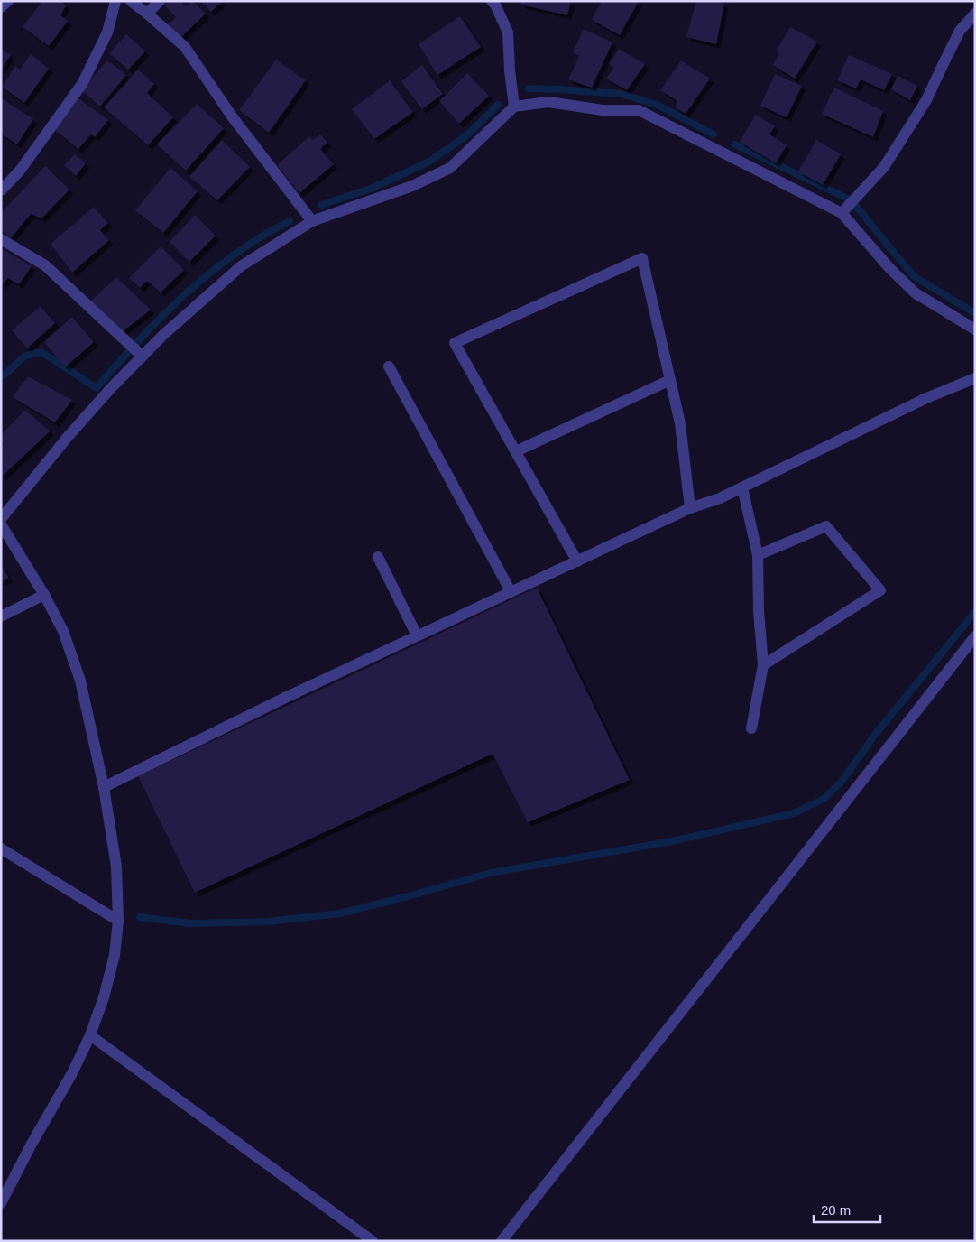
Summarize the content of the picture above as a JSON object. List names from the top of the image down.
{
  "scale_bar": "20 m"
}
